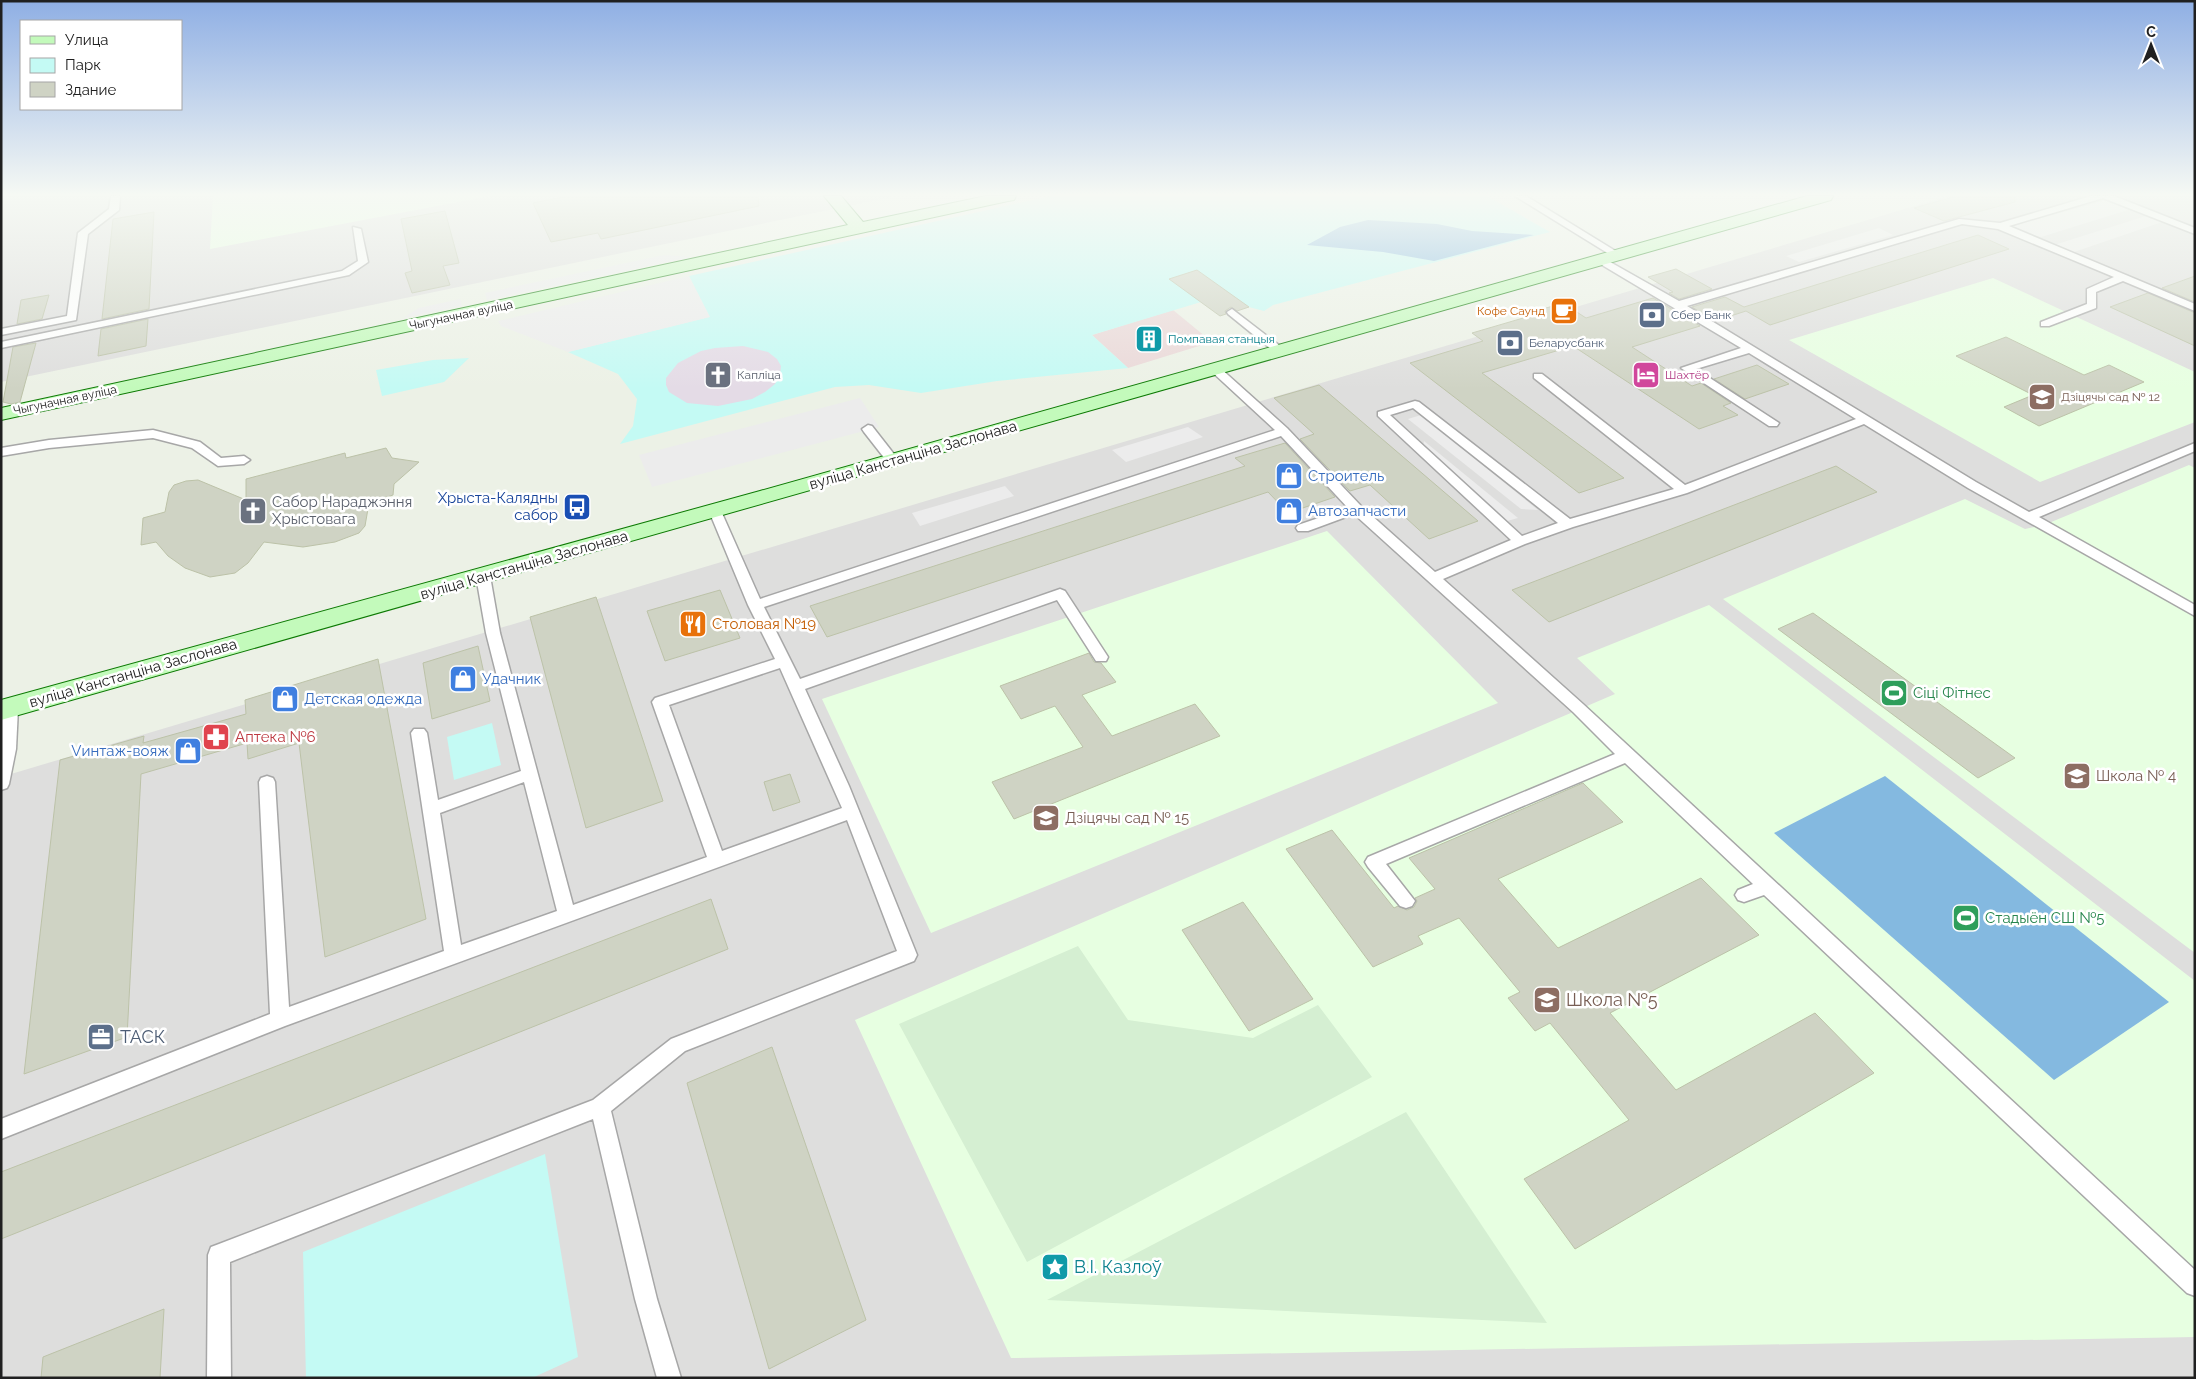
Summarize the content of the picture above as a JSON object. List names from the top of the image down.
{
  "streets": {
    "main road": ["Чыгуначная вуліца", "вуліца Канстанціна Заслонава"]
  },
  "places": {
    "cafe": ["Кофе Саунд"],
    "bank": ["Сбер Банк", "Беларусбанк"],
    "building": ["Помпавая станцыя"],
    "church": ["Капліца", "Сабор Нараджэння Хрыстовага"],
    "hotel": ["Шахтёр"],
    "school or university": [
      "Дзіцячы сад № 12",
      "Школа № 4",
      "Дзіцячы сад № 15",
      "Школа №5"
    ],
    "shop": [
      "Строитель",
      "Автозапчасти",
      "Удачник",
      "Детская одежда",
      "Vинтаж-вояж"
    ],
    "bus stop": ["Хрыста-Калядны сабор"],
    "restaurant": ["Столовая №19"],
    "sports": ["Сіці Фітнес", "Стадыён СШ №5"],
    "pharmacy": ["Аптека №6"],
    "office": ["ТАСК"],
    "place": ["В.І. Казлоў"]
  },
  "legend": ["Улица", "Парк", "Здание"],
  "north": "top"
}
